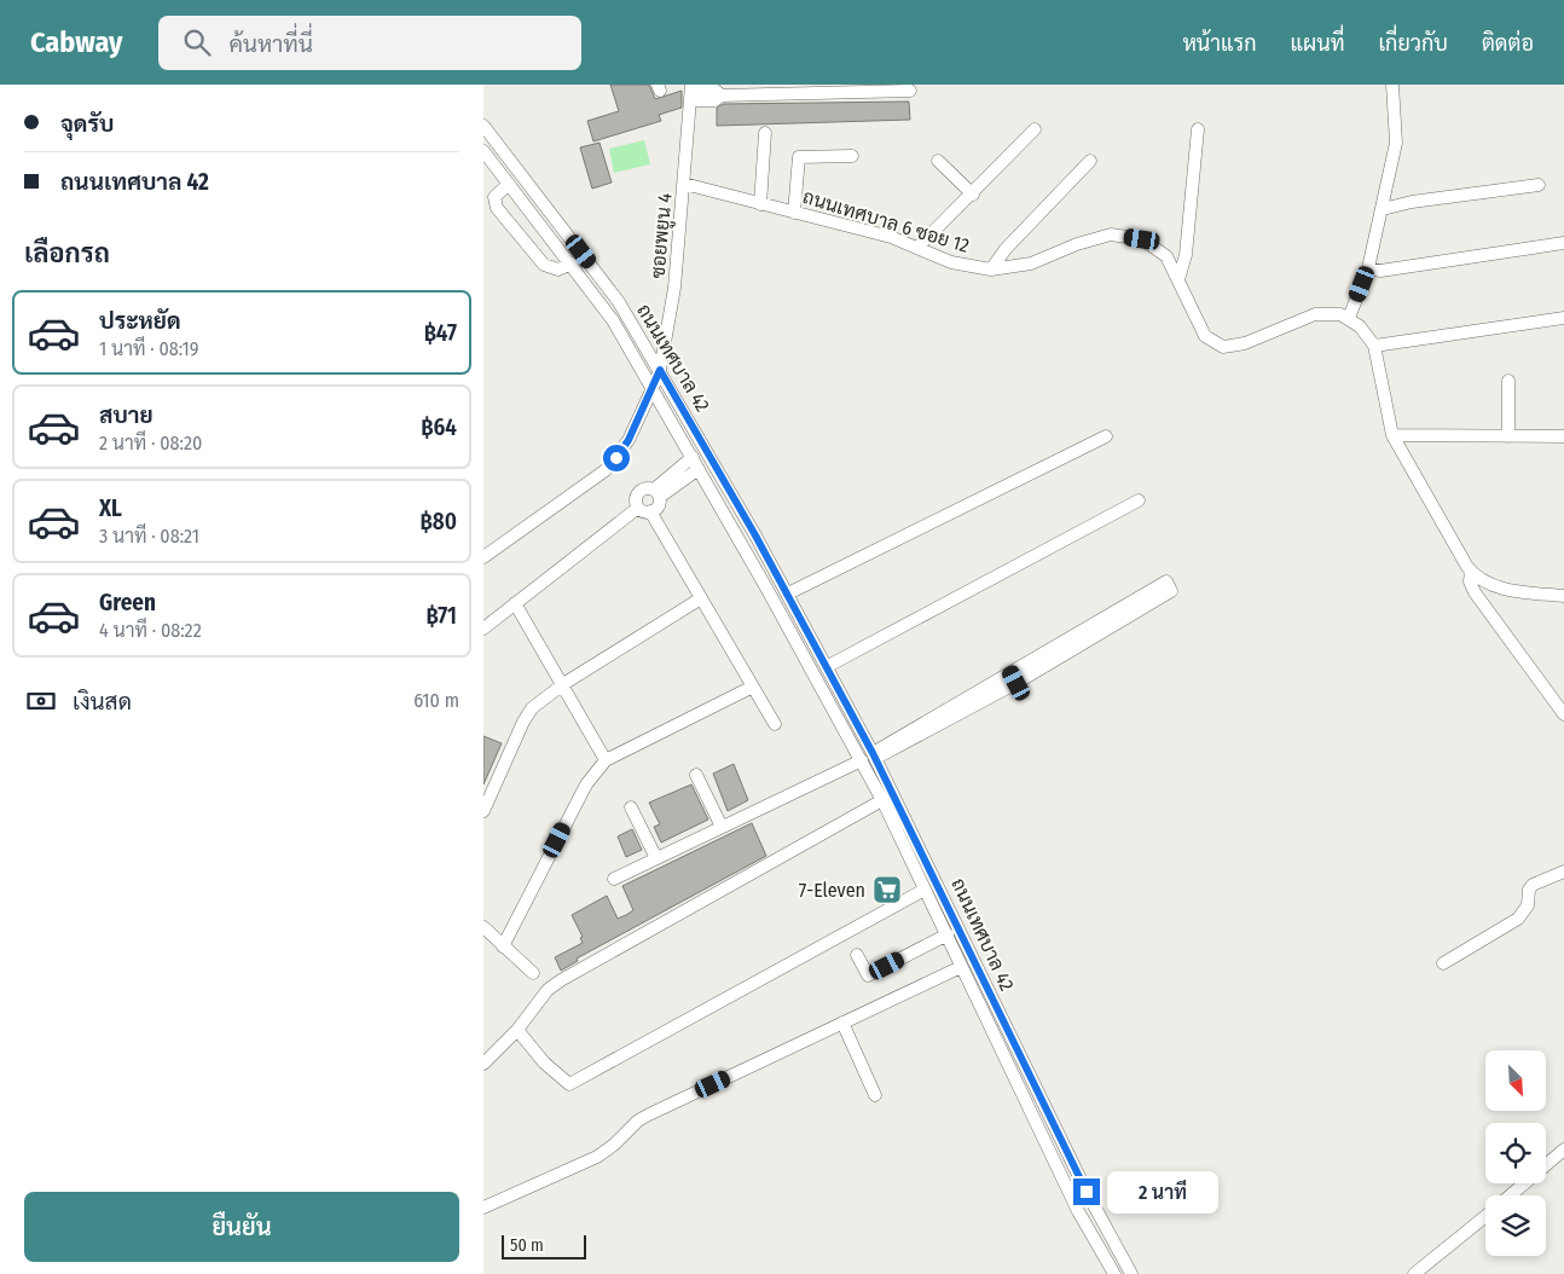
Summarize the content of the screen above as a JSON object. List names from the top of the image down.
{
  "streets": {
    "street": ["ถนนเทศบาล 6 ซอย 12", "ซอยพยูน 4", "ถนนเทศบาล 42"]
  },
  "crossings": [
    ["ถนนเทศบาล 6 ซอย 12", "ซอยพยูน 4"],
    ["ซอยพยูน 4", "ถนนเทศบาล 42"]
  ],
  "places": {
    "supermarket": ["7-Eleven"]
  },
  "scale_bar": "50 m",
  "north": "bottom right",
  "page": {
    "header": "Cabway",
    "search": "ค้นหาที่นี่",
    "nav": [
      "หน้าแรก",
      "แผนที่",
      "เกี่ยวกับ",
      "ติดต่อ"
    ],
    "banner": ["จุดรับ", "ถนนเทศบาล 42"],
    "heading": "เลือกรถ",
    "list": [
      {
        "name": "ประหยัด",
        "note": "1 นาที · 08:19",
        "value": "฿47"
      },
      {
        "name": "สบาย",
        "note": "2 นาที · 08:20",
        "value": "฿64"
      },
      {
        "name": "XL",
        "note": "3 นาที · 08:21",
        "value": "฿80"
      },
      {
        "name": "Green",
        "note": "4 นาที · 08:22",
        "value": "฿71"
      }
    ],
    "pay": ["เงินสด", "610 m"],
    "bubble": "2 นาที",
    "buttons": "ยืนยัน",
    "scale": "50 m"
  }
}
